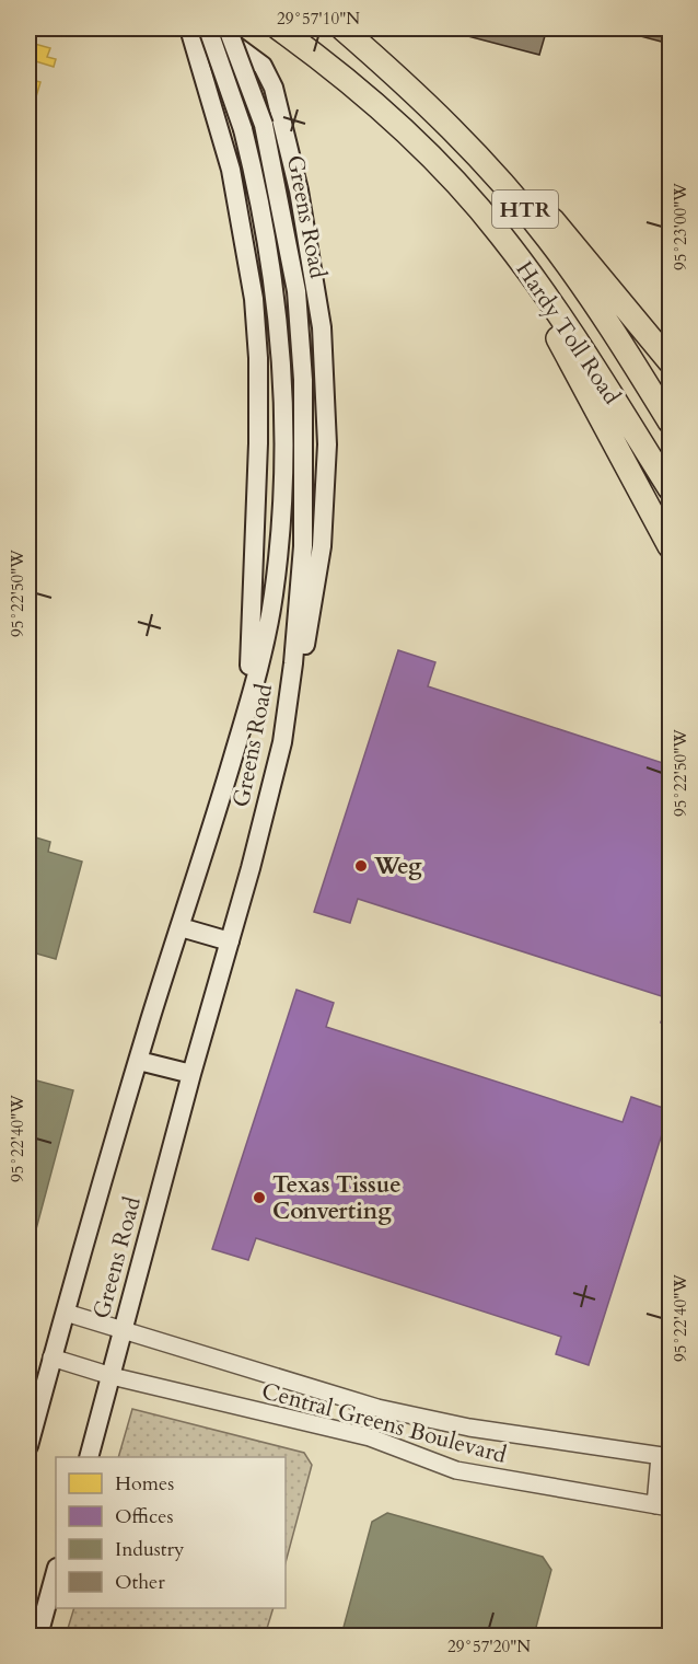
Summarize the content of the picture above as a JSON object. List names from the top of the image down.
{
  "streets": {
    "highway": ["HTR", "Hardy Toll Road"],
    "main road": ["Greens Road"],
    "street": ["Central Greens Boulevard"]
  },
  "crossings": [
    ["Greens Road", "Central Greens Boulevard"]
  ],
  "places": ["Weg", "Texas Tissue Converting"],
  "legend": [
    "Homes",
    "Offices",
    "Industry",
    "Other"
  ],
  "coordinates": [
    "29°57'10\"N",
    "95°23'00\"W",
    "95°22'50\"W",
    "95°22'40\"W",
    "29°57'20\"N"
  ]
}
